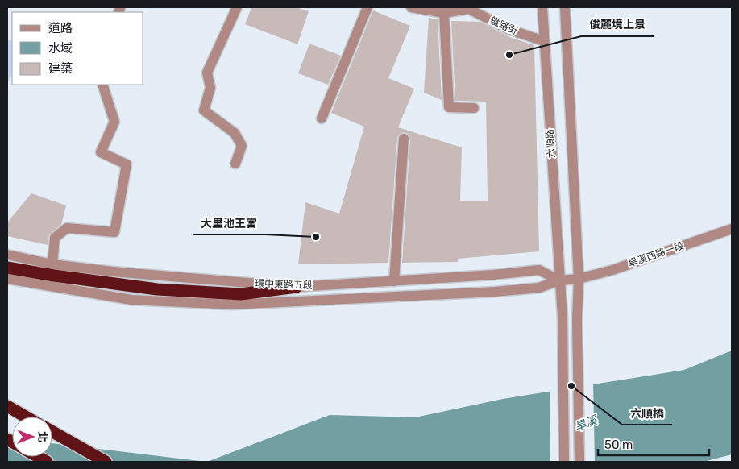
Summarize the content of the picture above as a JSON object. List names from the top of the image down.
{
  "streets": {
    "street": [
      "鐵路街",
      "六順路",
      "旱溪西路一段",
      "環中東路五段"
    ]
  },
  "crossings": [
    ["鐵路街", "六順路"],
    ["六順路", "旱溪西路一段"],
    ["六順路", "環中東路五段"],
    ["旱溪西路一段", "環中東路五段"]
  ],
  "water": ["旱溪"],
  "places": ["俊麗境上景", "大里池王宮", "六順橋"],
  "legend": ["道路", "水域", "建築"],
  "scale_bar": "50 m",
  "north": "right"
}
